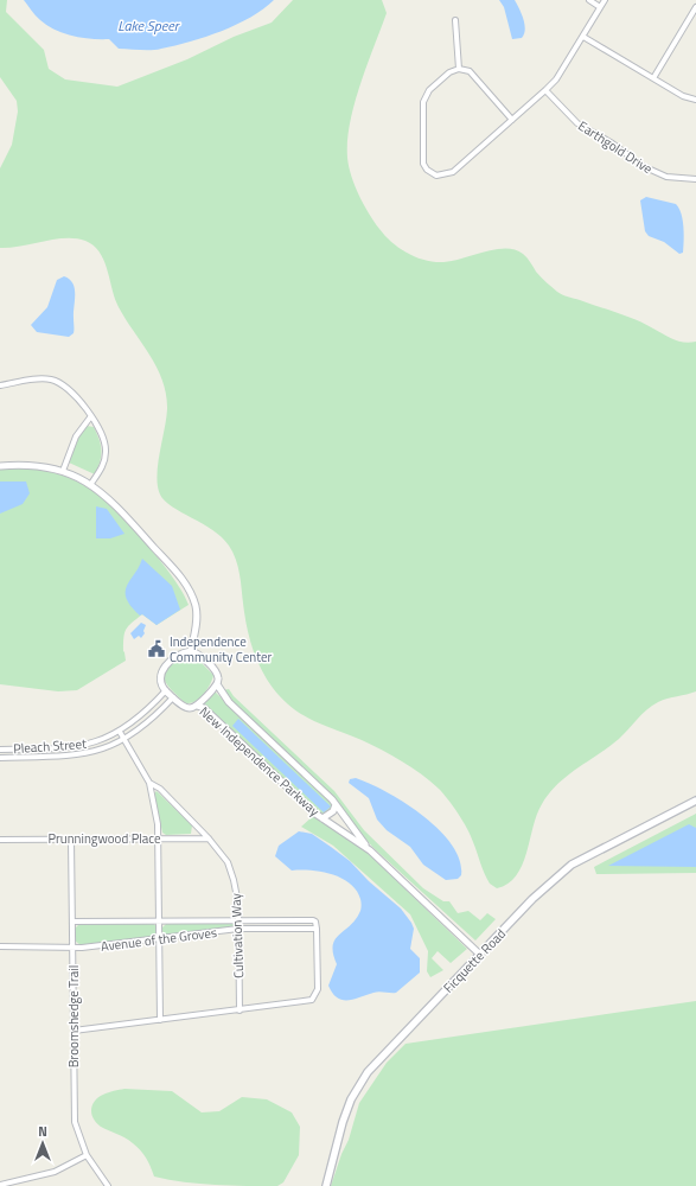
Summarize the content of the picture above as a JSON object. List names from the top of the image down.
{
  "streets": {
    "main road": ["Ficquette Road"],
    "street": [
      "Earthgold Drive",
      "Pleach Street",
      "New Independence Parkway",
      "Prunningwood Place",
      "Cultivation Way",
      "Avenue of the Groves",
      "Broomshedge Trail"
    ]
  },
  "crossings": [
    ["Pleach Street", "New Independence Parkway"],
    ["Pleach Street", "Cultivation Way"],
    ["New Independence Parkway", "Ficquette Road"],
    ["Prunningwood Place", "Cultivation Way"],
    ["Prunningwood Place", "Broomshedge Trail"],
    ["Cultivation Way", "Avenue of the Groves"],
    ["Avenue of the Groves", "Broomshedge Trail"]
  ],
  "water": ["Lake Speer"],
  "places": {
    "public building": ["Independence Community Center"]
  },
  "north": "top"
}
